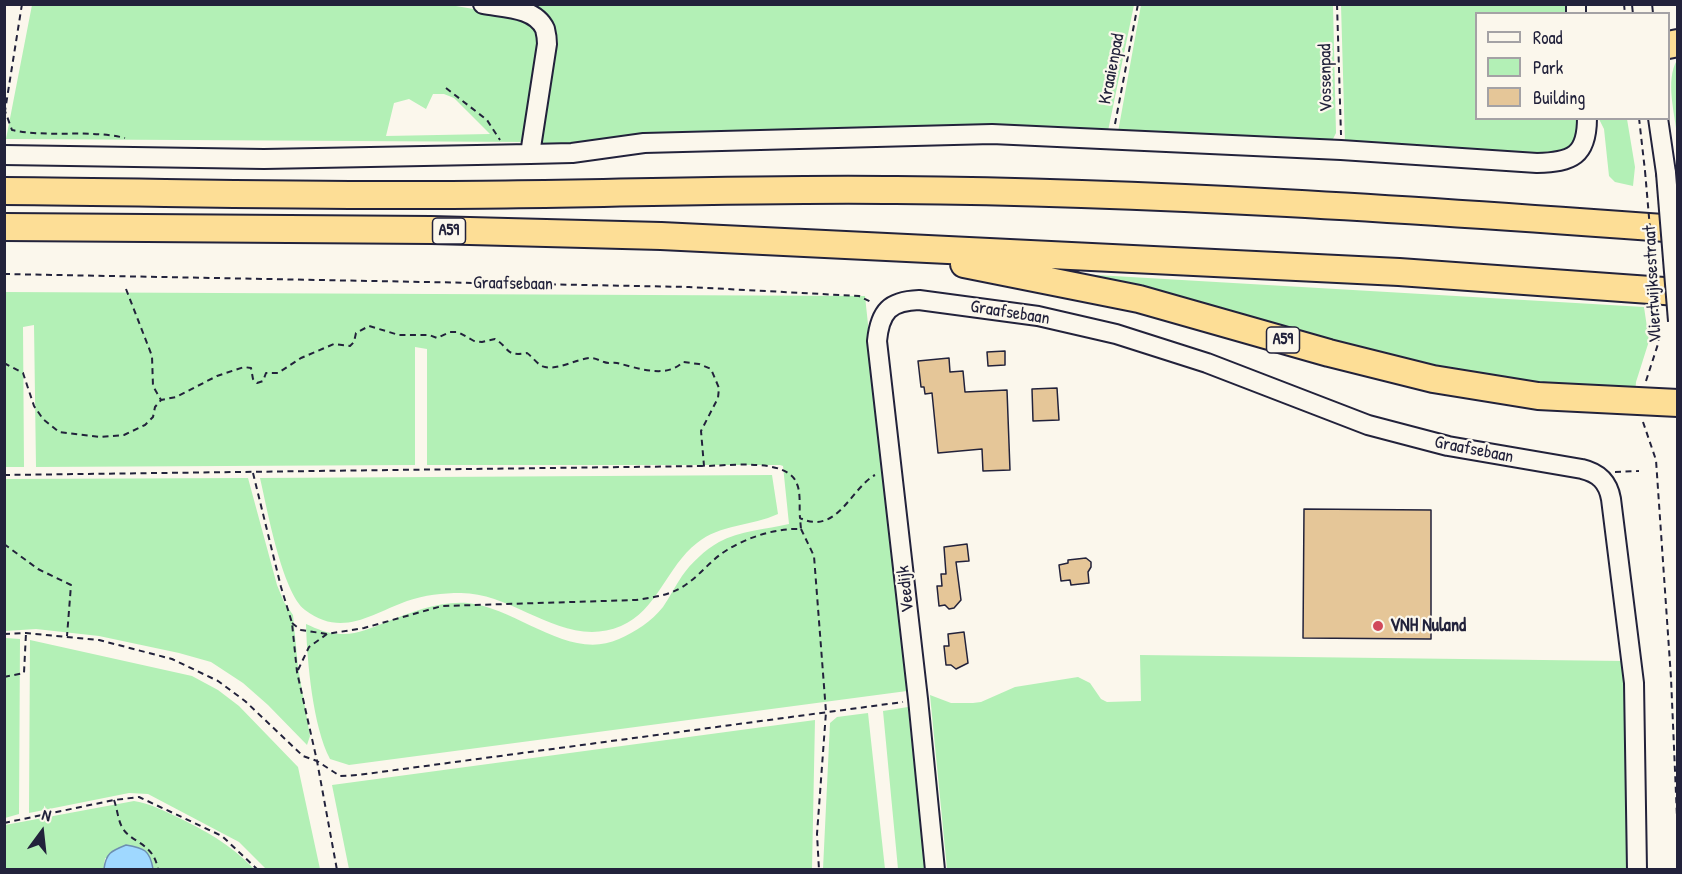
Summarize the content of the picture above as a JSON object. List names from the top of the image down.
{
  "streets": {
    "highway": ["A59"],
    "street": ["Graafsebaan", "Vliertwijksestraat", "Veedijk"],
    "path": ["Kraaienpad", "Vossenpad"]
  },
  "crossings": [
    ["A59", "Vliertwijksestraat"],
    ["Graafsebaan", "Veedijk"]
  ],
  "places": ["VNH Nuland"],
  "legend": ["Road", "Park", "Building"],
  "north": "top"
}
